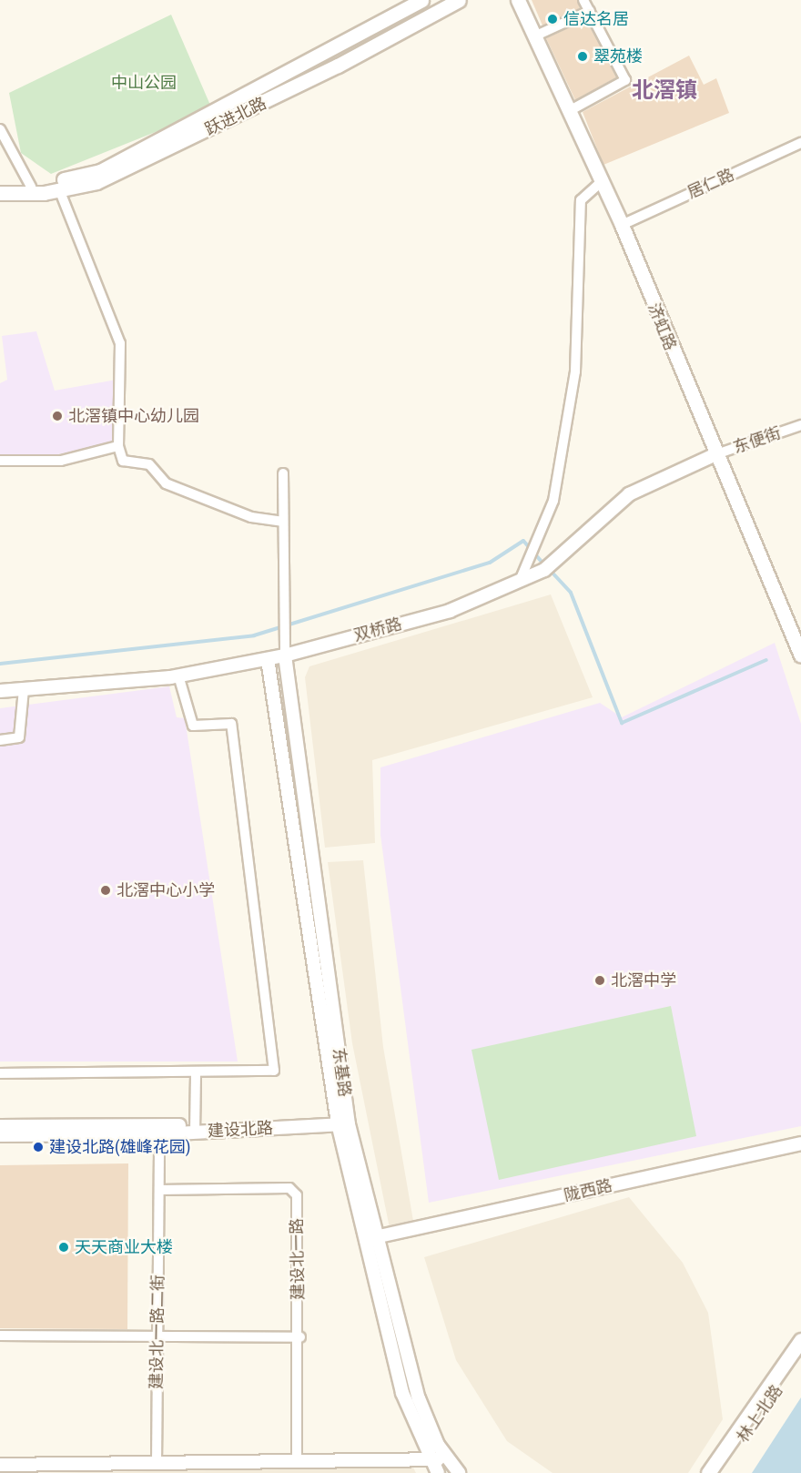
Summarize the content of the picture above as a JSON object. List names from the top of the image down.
{
  "streets": {
    "main road": ["跃进北路", "济虹路", "林上北路"],
    "street": [
      "居仁路",
      "东便街",
      "双桥路",
      "东基路",
      "建设北路",
      "陇西路",
      "建设北一路",
      "建设北一路二街"
    ]
  },
  "crossings": [
    ["居仁路", "济虹路"],
    ["济虹路", "东便街"],
    ["济虹路", "双桥路"],
    ["东便街", "双桥路"],
    ["双桥路", "东基路"],
    ["东基路", "建设北路"],
    ["东基路", "陇西路"],
    ["建设北路", "建设北一路二街"],
    ["建设北一路", "建设北一路二街"]
  ],
  "districts": ["北滘镇"],
  "parks": ["中山公园"],
  "places": [
    "信达名居",
    "翠苑楼",
    "北滘镇中心幼儿园",
    "北滘中心小学",
    "北滘中学",
    "建设北路(雄峰花园)",
    "天天商业大楼"
  ]
}
